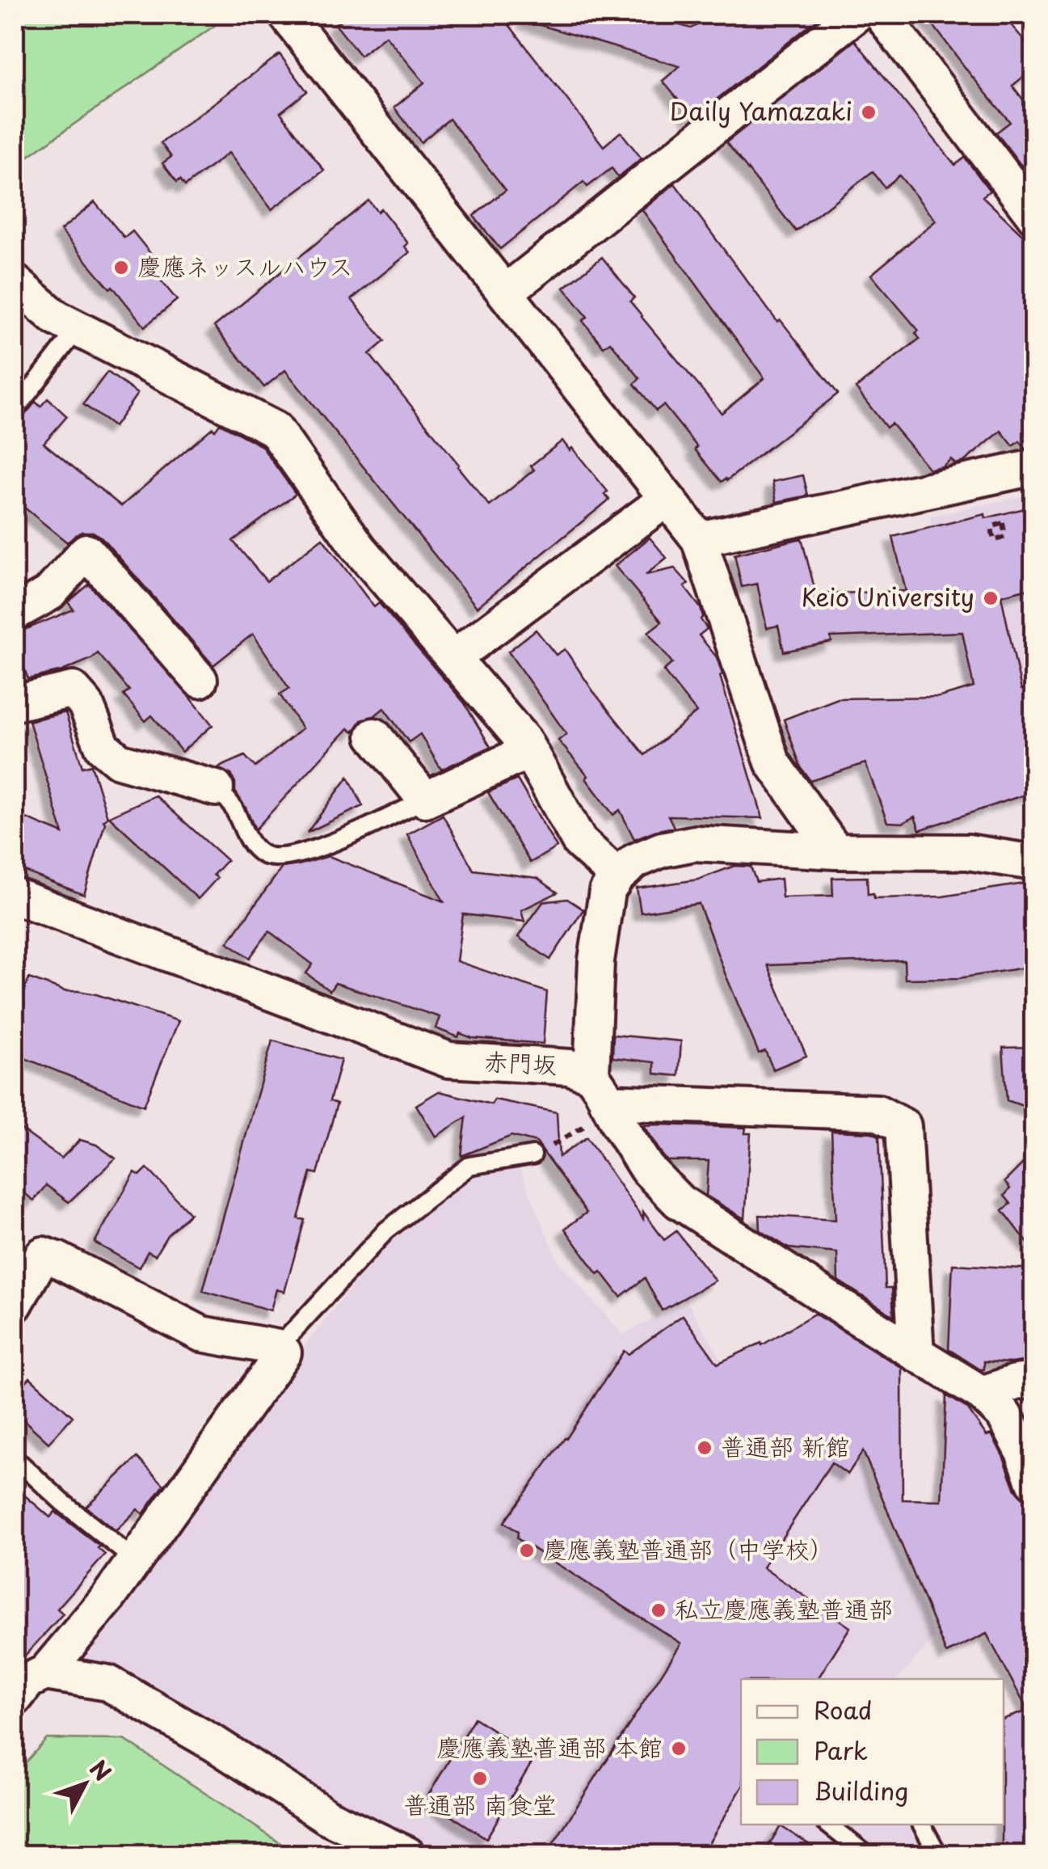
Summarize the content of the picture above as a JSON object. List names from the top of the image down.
{
  "streets": {
    "street": ["赤門坂"]
  },
  "places": [
    "Daily Yamazaki",
    "慶應ネッスルハウス",
    "Keio University",
    "普通部 新館",
    "慶應義塾普通部（中学校）",
    "私立慶應義塾普通部",
    "慶應義塾普通部 本館",
    "普通部 南食堂"
  ],
  "legend": ["Road", "Park", "Building"],
  "north": "top right"
}
